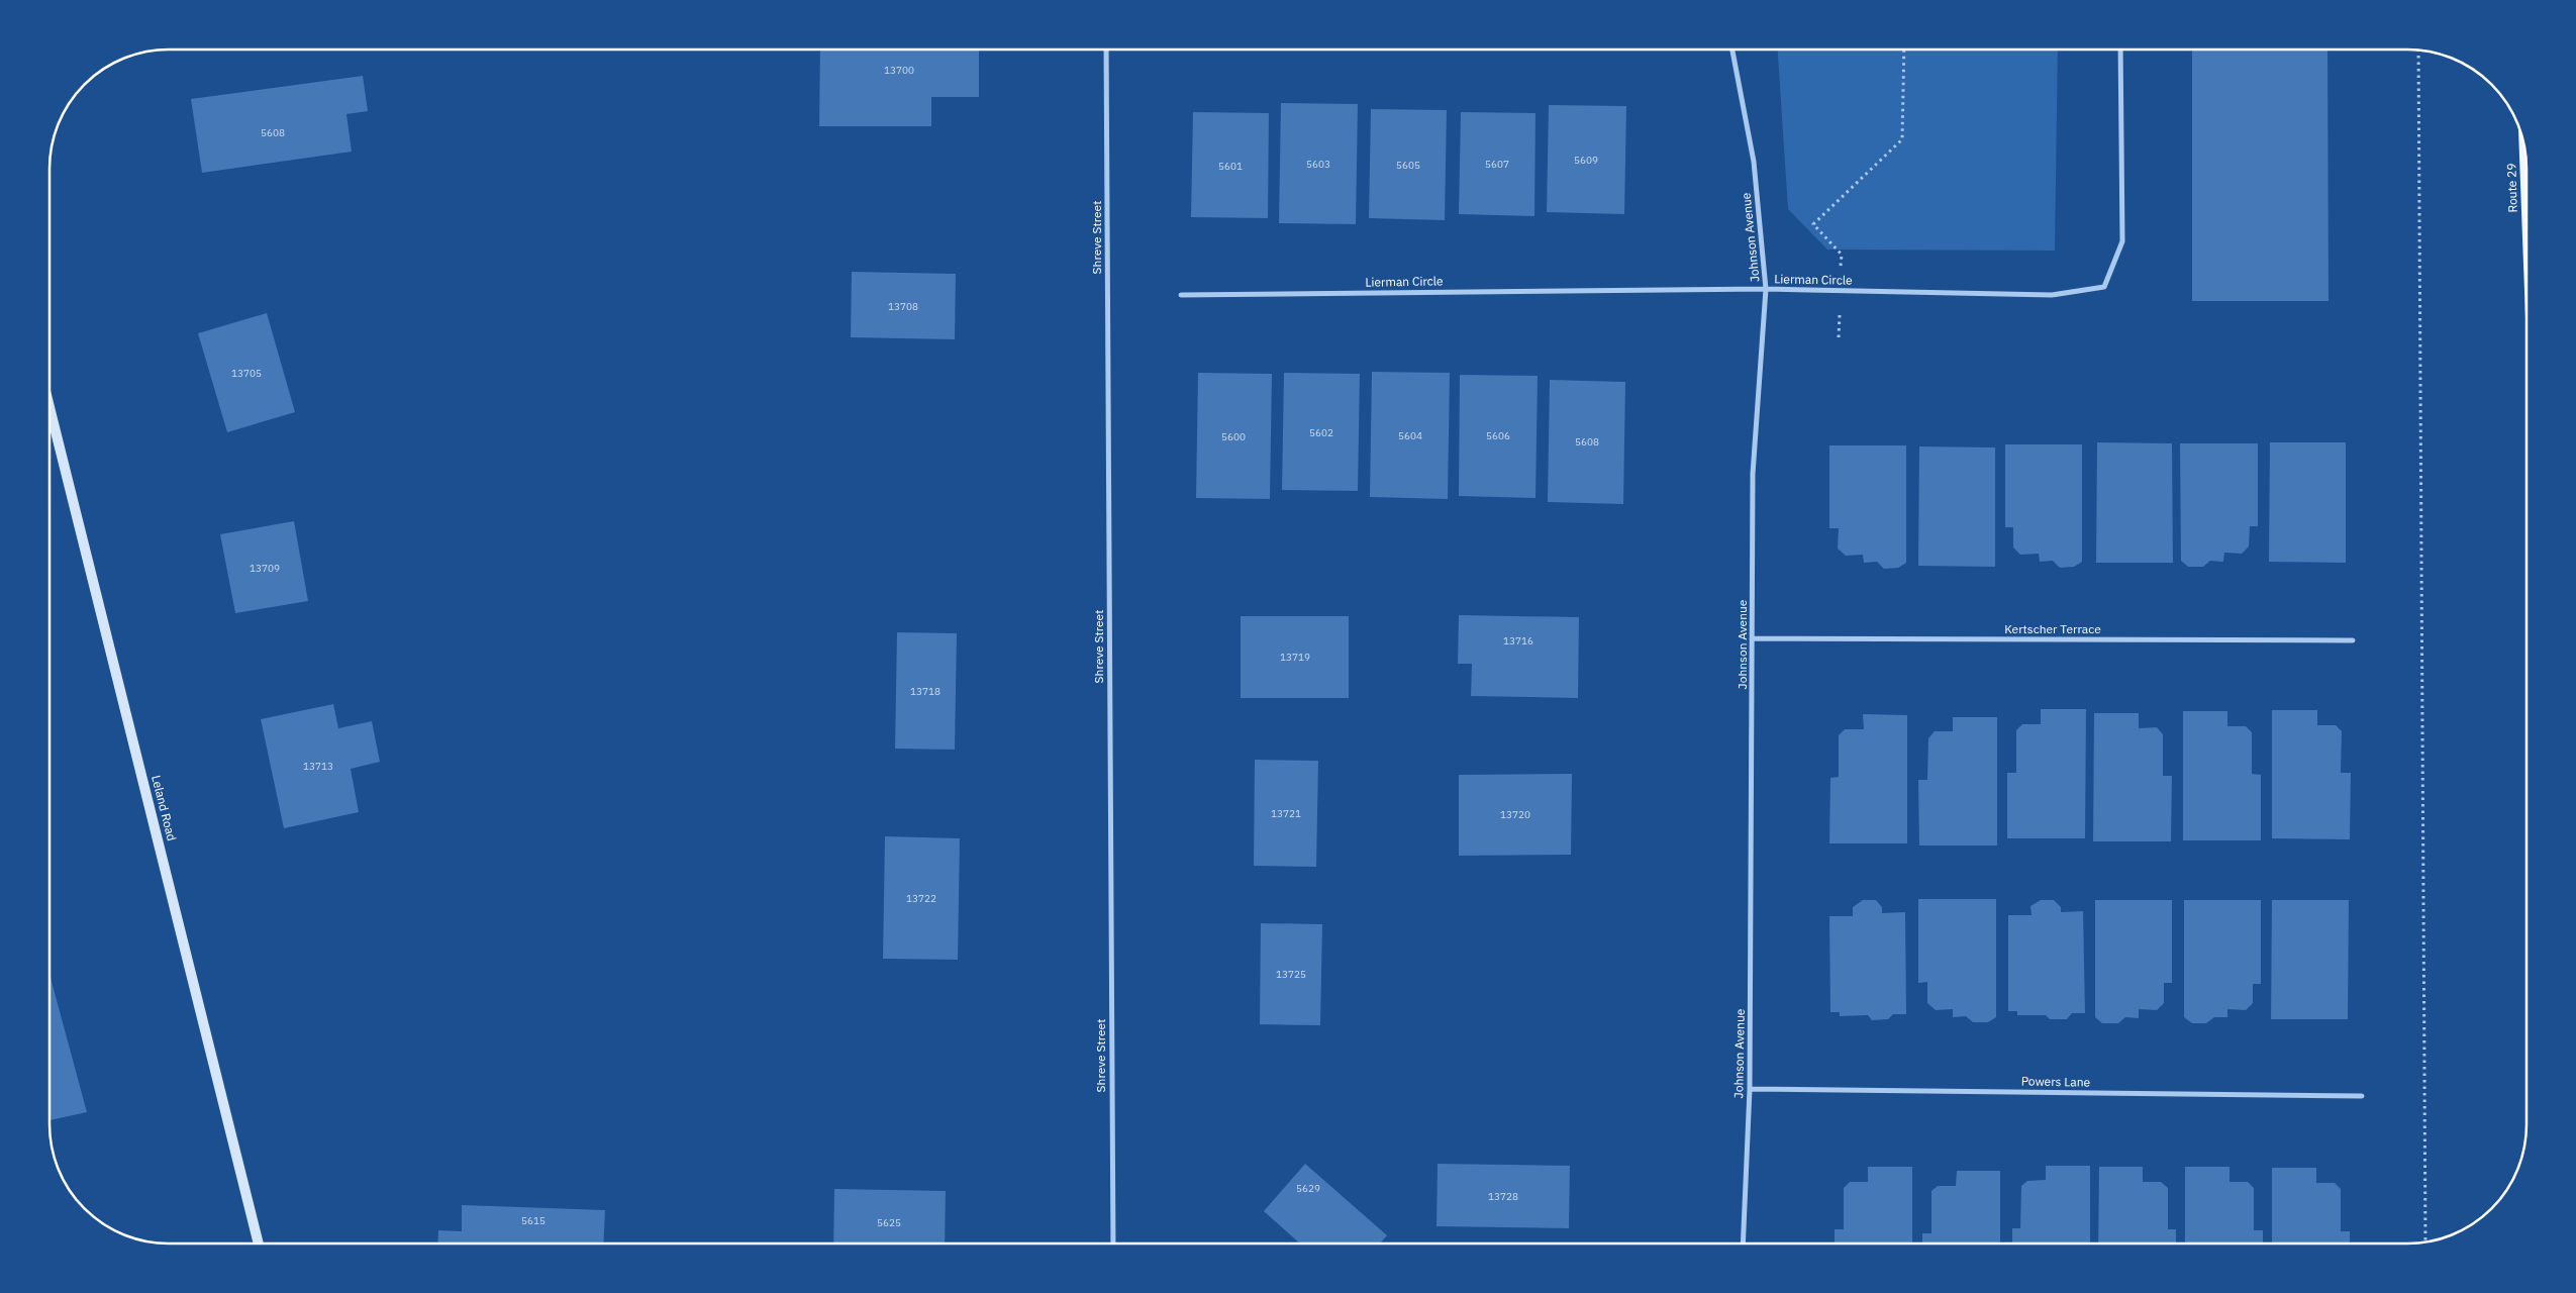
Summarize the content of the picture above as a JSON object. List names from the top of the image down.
{
  "streets": {
    "main road": ["Route 29"],
    "street": [
      "Shreve Street",
      "Johnson Avenue",
      "Lierman Circle",
      "Kertscher Terrace",
      "Leland Road",
      "Powers Lane"
    ]
  },
  "crossings": [
    ["Johnson Avenue", "Lierman Circle"],
    ["Johnson Avenue", "Kertscher Terrace"],
    ["Johnson Avenue", "Powers Lane"]
  ],
  "house_numbers": [
    "13700",
    "5608",
    "5609",
    "5603",
    "5607",
    "5605",
    "5601",
    "13708",
    "13705",
    "5602",
    "5604",
    "5606",
    "5600",
    "5608",
    "13709",
    "13716",
    "13719",
    "13718",
    "13713",
    "13721",
    "13720",
    "13722",
    "13725",
    "5629",
    "13728",
    "5615",
    "5625"
  ]
}
